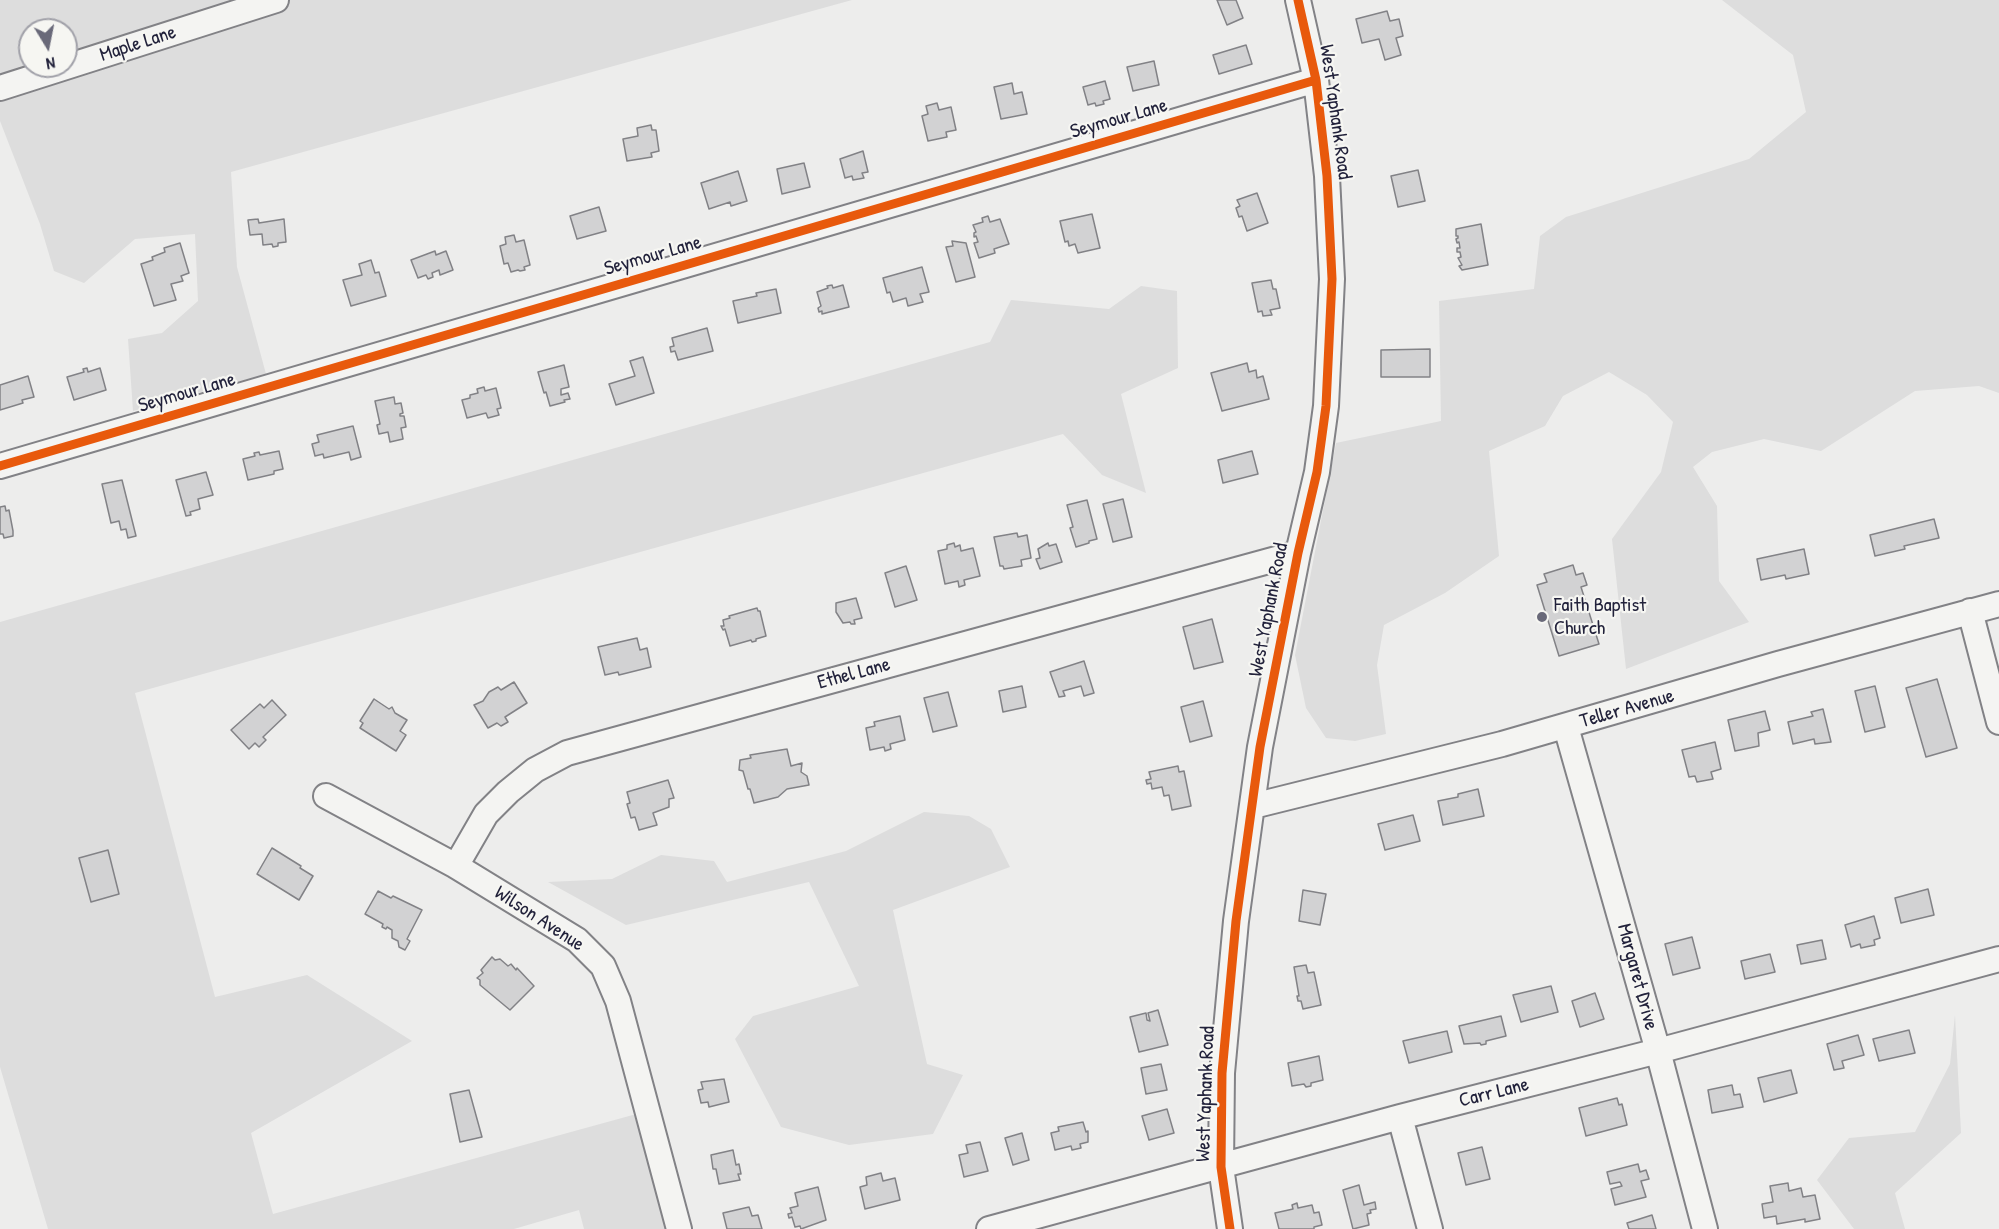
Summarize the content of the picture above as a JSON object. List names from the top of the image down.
{
  "streets": {
    "street": [
      "Maple Lane",
      "West Yaphank Road",
      "Seymour Lane",
      "Ethel Lane",
      "Teller Avenue",
      "Wilson Avenue",
      "Margaret Drive",
      "Carr Lane"
    ]
  },
  "crossings": [
    ["West Yaphank Road", "Seymour Lane"],
    ["West Yaphank Road", "Ethel Lane"],
    ["West Yaphank Road", "Teller Avenue"],
    ["West Yaphank Road", "Carr Lane"],
    ["Ethel Lane", "Wilson Avenue"],
    ["Teller Avenue", "Margaret Drive"],
    ["Margaret Drive", "Carr Lane"]
  ],
  "places": ["Faith Baptist Church"],
  "north": "bottom"
}
